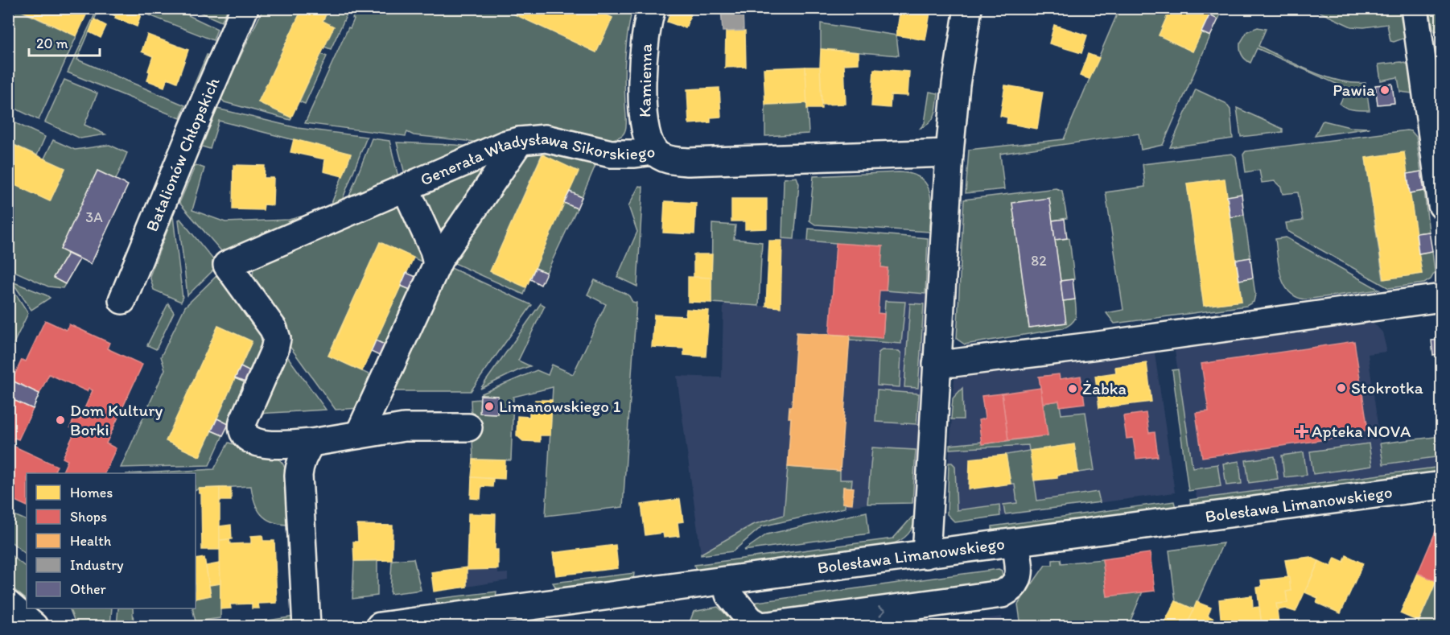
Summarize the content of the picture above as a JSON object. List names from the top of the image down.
{
  "streets": {
    "street": [
      "Kamienna",
      "Batalionów Chłopskich",
      "Generała Władysława Sikorskiego",
      "Bolesława Limanowskiego"
    ]
  },
  "crossings": [
    ["Kamienna", "Generała Władysława Sikorskiego"]
  ],
  "places": {
    "other": [
      "Pawia",
      "Stokrotka",
      "Żabka",
      "Limanowskiego 1",
      "Dom Kultury Borki"
    ],
    "health": ["Apteka NOVA"]
  },
  "house_numbers": ["3A", "82"],
  "legend": [
    "Homes",
    "Shops",
    "Health",
    "Industry",
    "Other"
  ],
  "scale_bar": "20 m"
}
